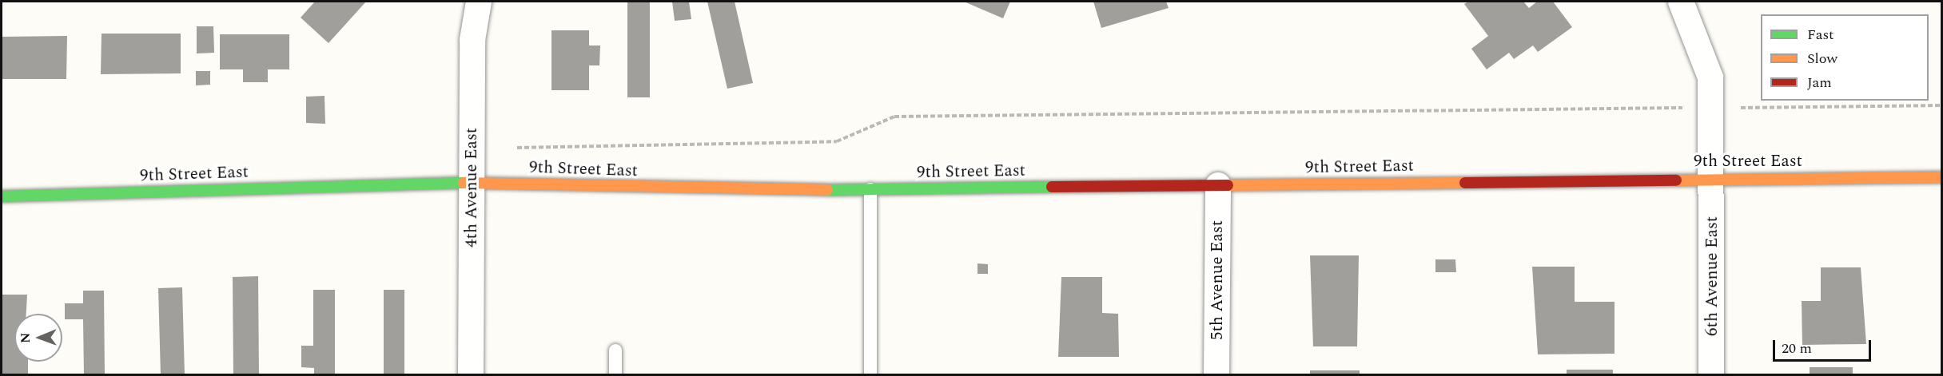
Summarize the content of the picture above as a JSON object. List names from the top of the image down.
{
  "streets": {
    "main road": ["9th Street East"],
    "street": ["4th Avenue East", "6th Avenue East", "5th Avenue East"]
  },
  "crossings": [
    ["9th Street East", "4th Avenue East"],
    ["9th Street East", "6th Avenue East"],
    ["9th Street East", "5th Avenue East"]
  ],
  "legend": ["Fast", "Slow", "Jam"],
  "scale_bar": "20 m",
  "north": "left"
}
